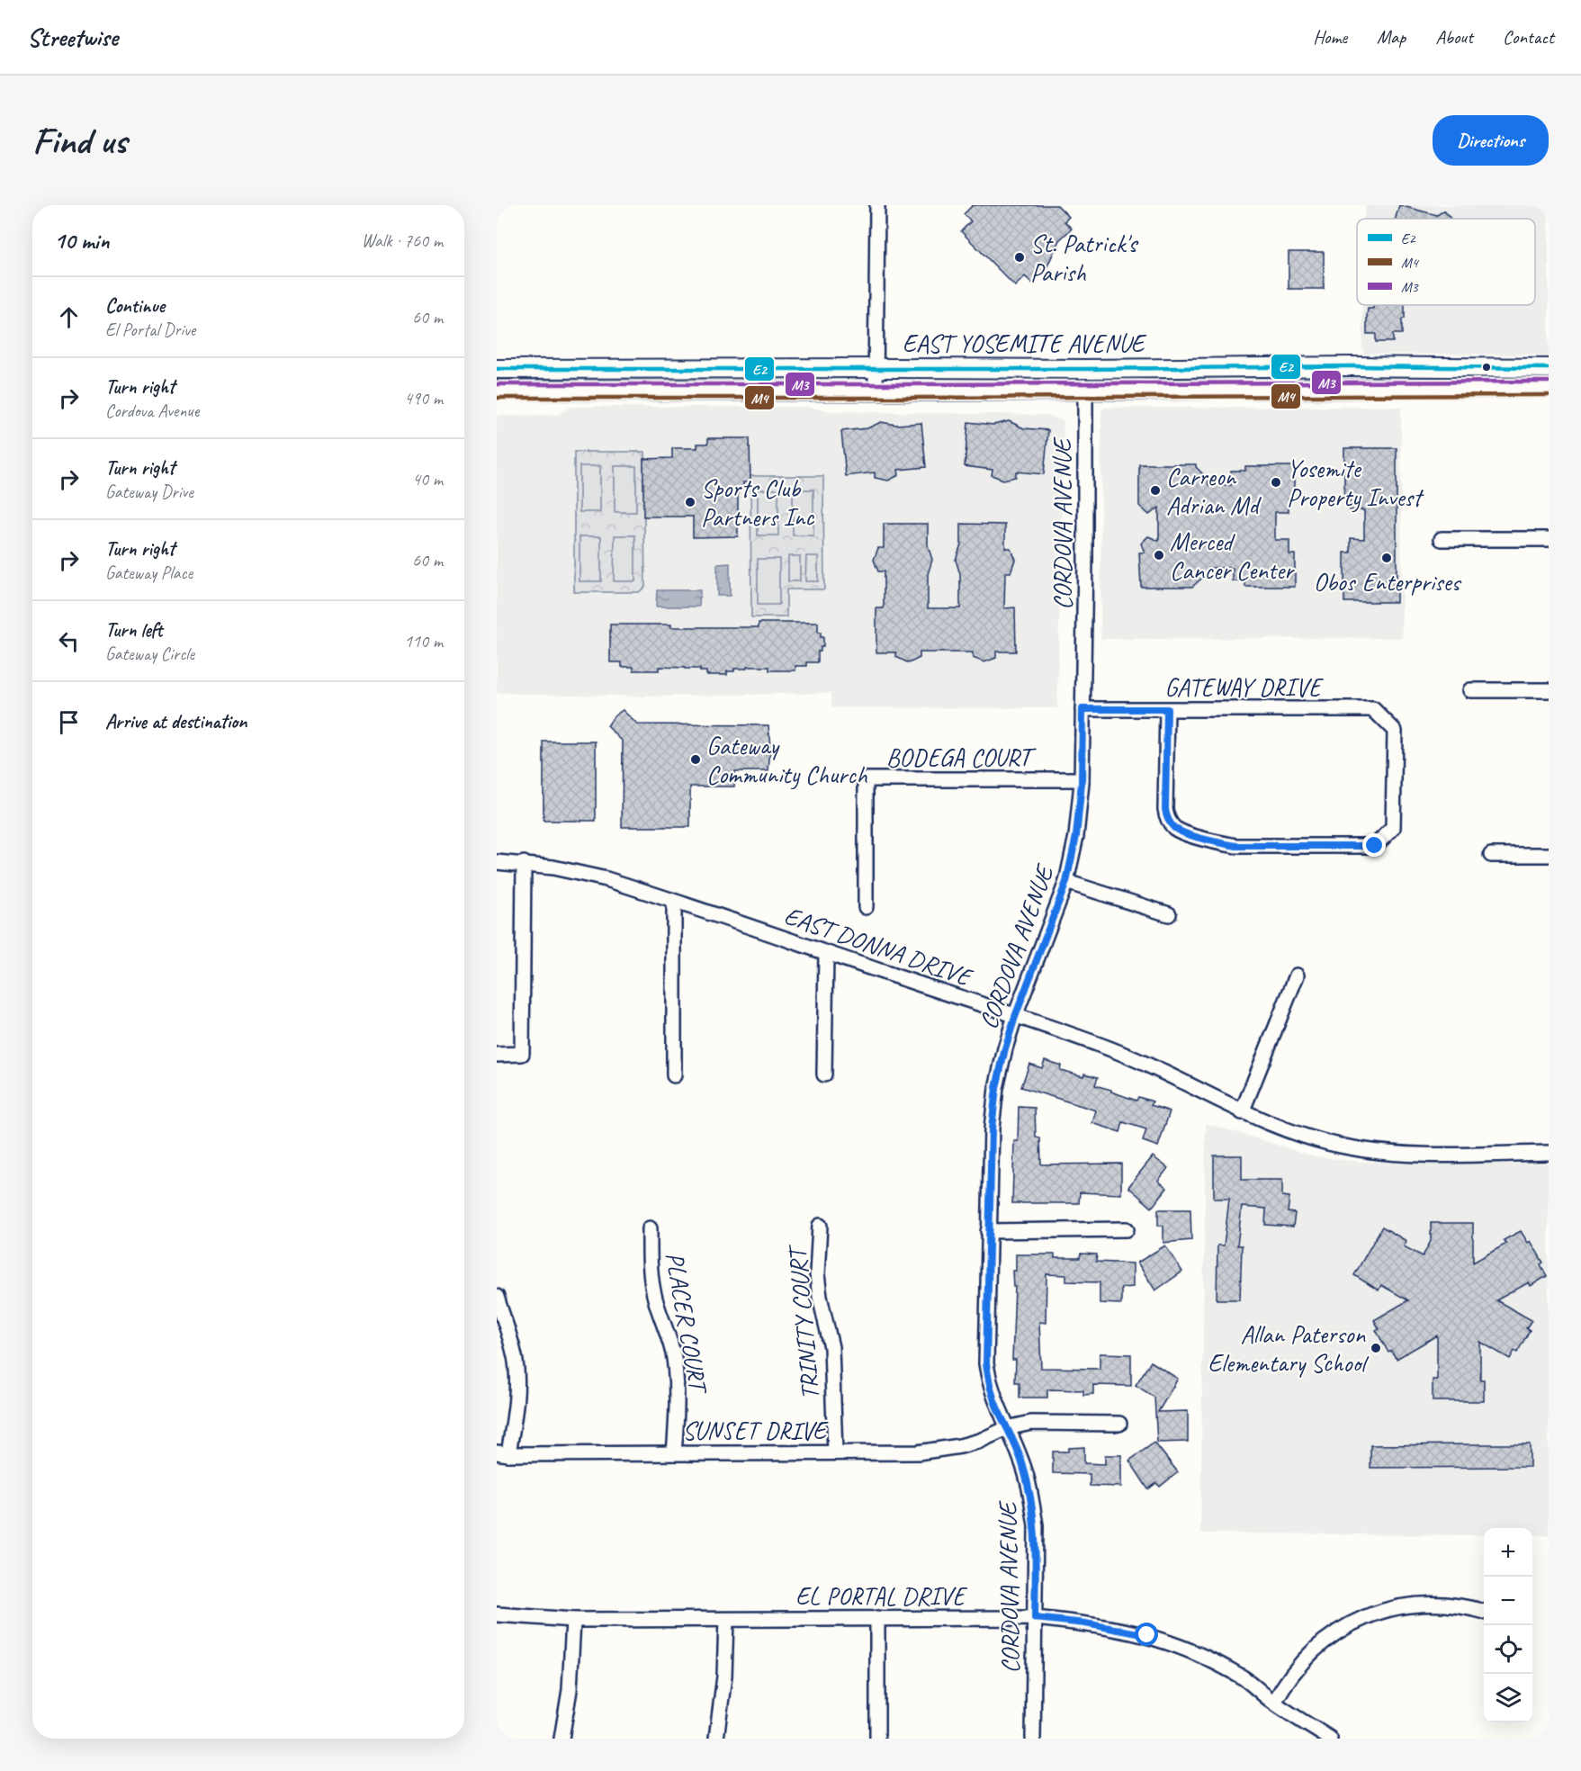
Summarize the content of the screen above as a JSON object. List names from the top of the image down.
{
  "streets": {
    "main road": ["EAST YOSEMITE AVENUE"],
    "street": [
      "CORDOVA AVENUE",
      "GATEWAY DRIVE",
      "BODEGA COURT",
      "EAST DONNA DRIVE",
      "PLACER COURT",
      "TRINITY COURT",
      "SUNSET DRIVE",
      "EL PORTAL DRIVE"
    ]
  },
  "crossings": [
    ["EAST YOSEMITE AVENUE", "CORDOVA AVENUE"],
    ["CORDOVA AVENUE", "GATEWAY DRIVE"],
    ["CORDOVA AVENUE", "BODEGA COURT"],
    ["CORDOVA AVENUE", "EAST DONNA DRIVE"],
    ["CORDOVA AVENUE", "SUNSET DRIVE"],
    ["CORDOVA AVENUE", "EL PORTAL DRIVE"],
    ["PLACER COURT", "SUNSET DRIVE"],
    ["TRINITY COURT", "SUNSET DRIVE"]
  ],
  "places": [
    "St. Patrick's Parish",
    "Yosemite Property Invest",
    "Carreon Adrian Md",
    "Sports Club Partners Inc",
    "Merced Cancer Center",
    "Obos Enterprises",
    "Gateway Community Church",
    "Allan Paterson Elementary School"
  ],
  "lines": ["transit line E2", "transit line M3", "transit line M4"],
  "legend": ["E2", "M4", "M3"],
  "page": {
    "header": "Streetwise",
    "nav": [
      "Home",
      "Map",
      "About",
      "Contact"
    ],
    "buttons": "Directions",
    "title": "Find us",
    "heading": ["10 min", "Walk · 760 m"],
    "list": [
      ["Continue", "El Portal Drive", "60 m"],
      ["Turn right", "Cordova Avenue", "490 m"],
      ["Turn right", "Gateway Drive", "40 m"],
      ["Turn right", "Gateway Place", "60 m"],
      ["Turn left", "Gateway Circle", "110 m"],
      "Arrive at destination"
    ],
    "map_buttons": ["+", "−"]
  }
}
